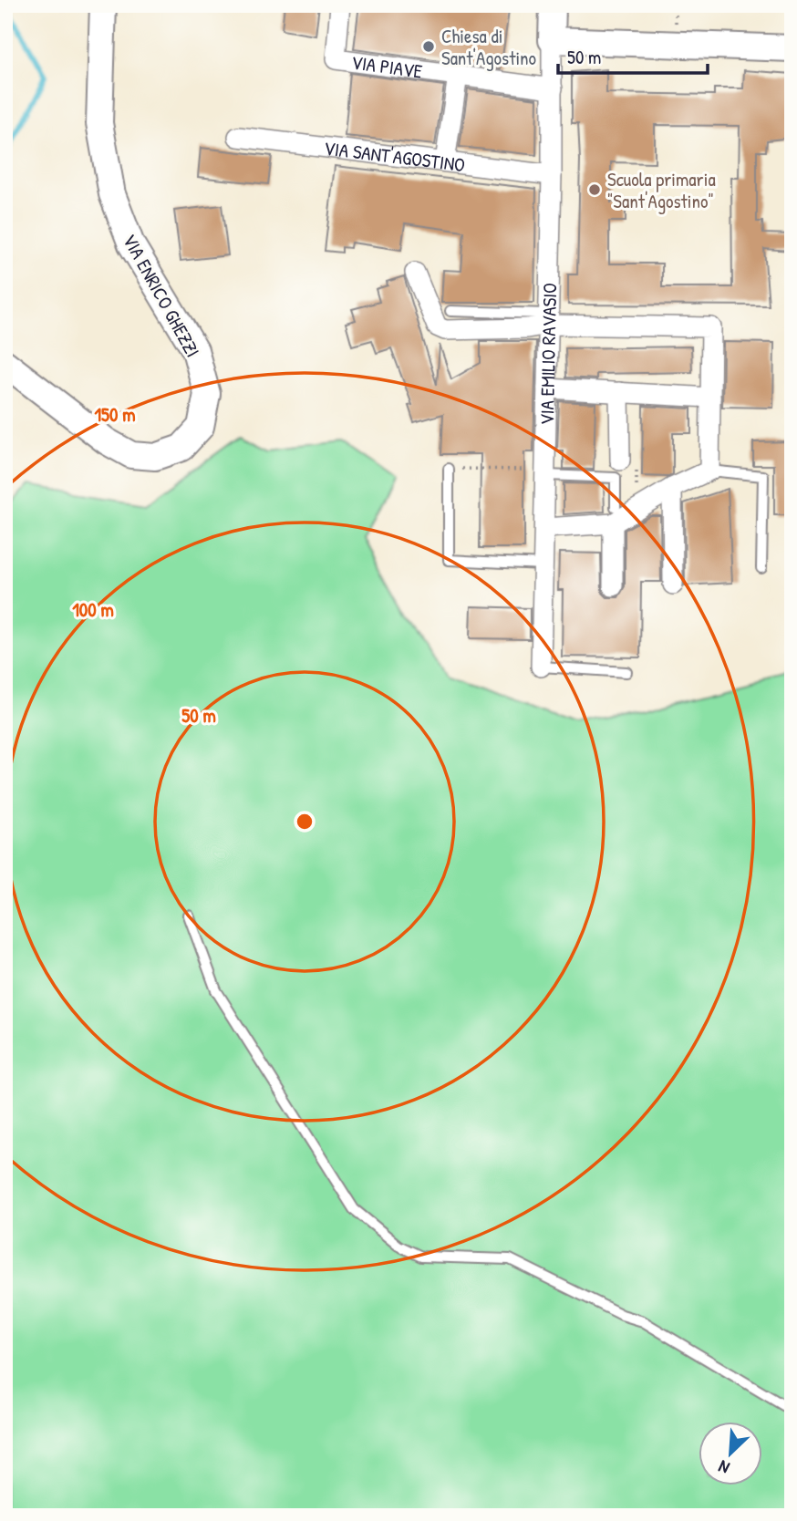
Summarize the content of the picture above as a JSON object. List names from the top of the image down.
{
  "streets": {
    "street": [
      "VIA PIAVE",
      "VIA SANT'AGOSTINO",
      "VIA ENRICO GHEZZI",
      "VIA EMILIO RAVASIO"
    ]
  },
  "crossings": [
    ["VIA PIAVE", "VIA EMILIO RAVASIO"],
    ["VIA SANT'AGOSTINO", "VIA EMILIO RAVASIO"]
  ],
  "places": ["Chiesa di Sant'Agostino", "Scuola primaria \"Sant'Agostino\""],
  "scale_bar": "50 m",
  "north": "bottom left",
  "rings": ["150 m", "100 m", "50 m"]
}
